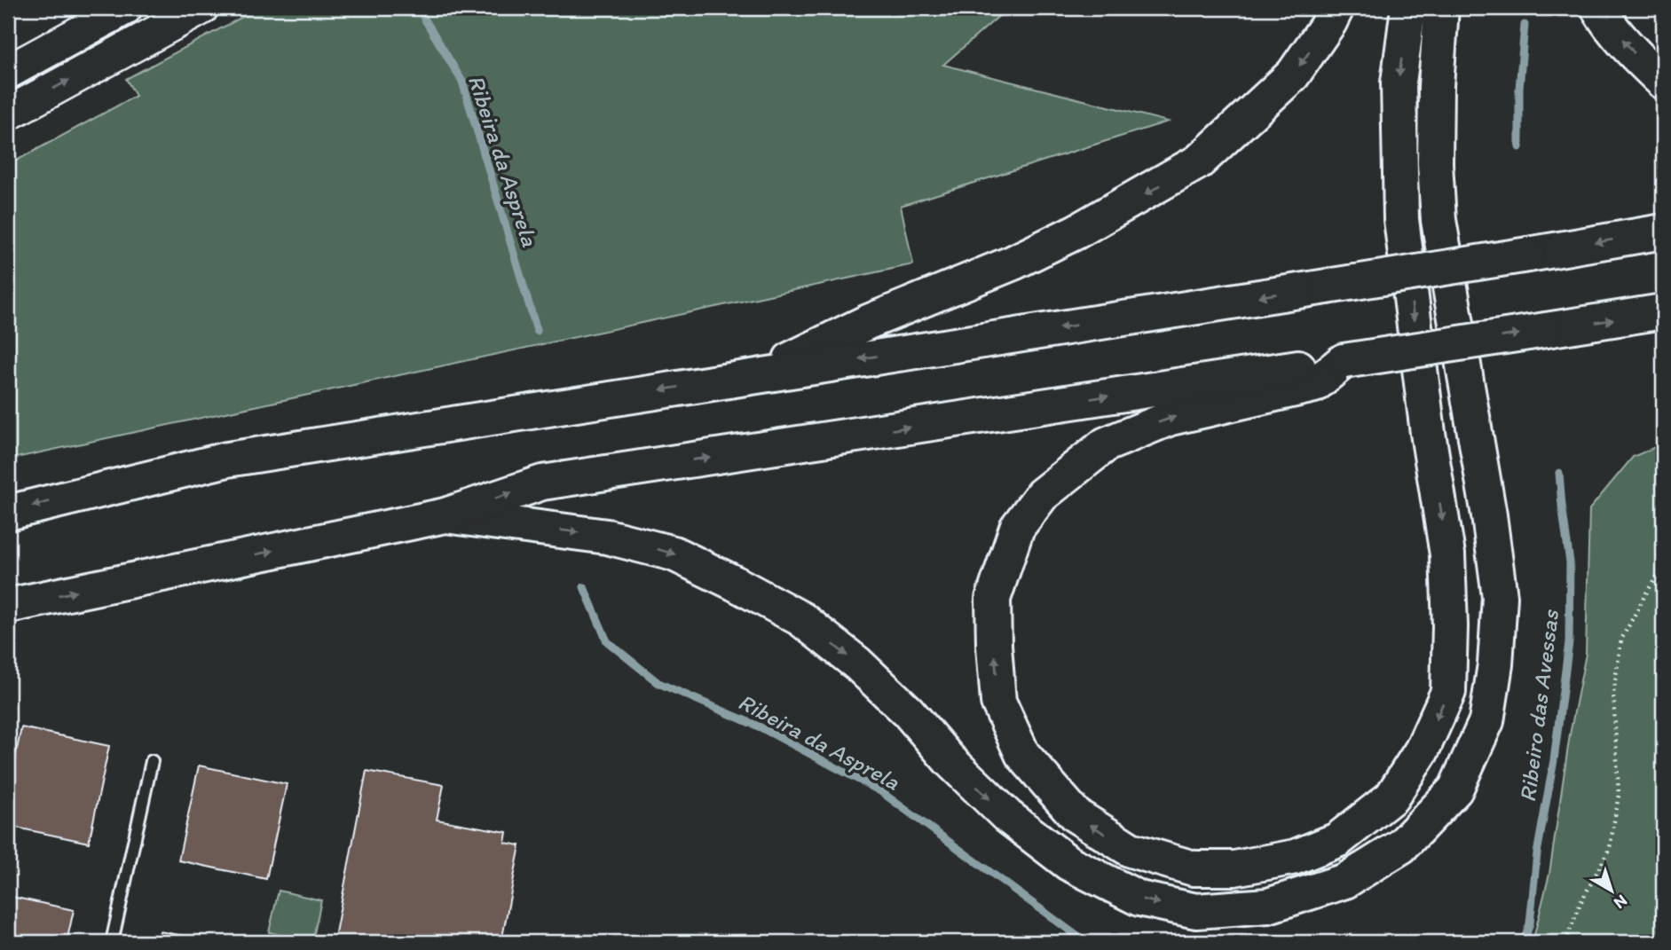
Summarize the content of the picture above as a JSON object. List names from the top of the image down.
{
  "water": ["Ribeira da Asprela", "Ribeiro das Avessas"],
  "north": "bottom right"
}
